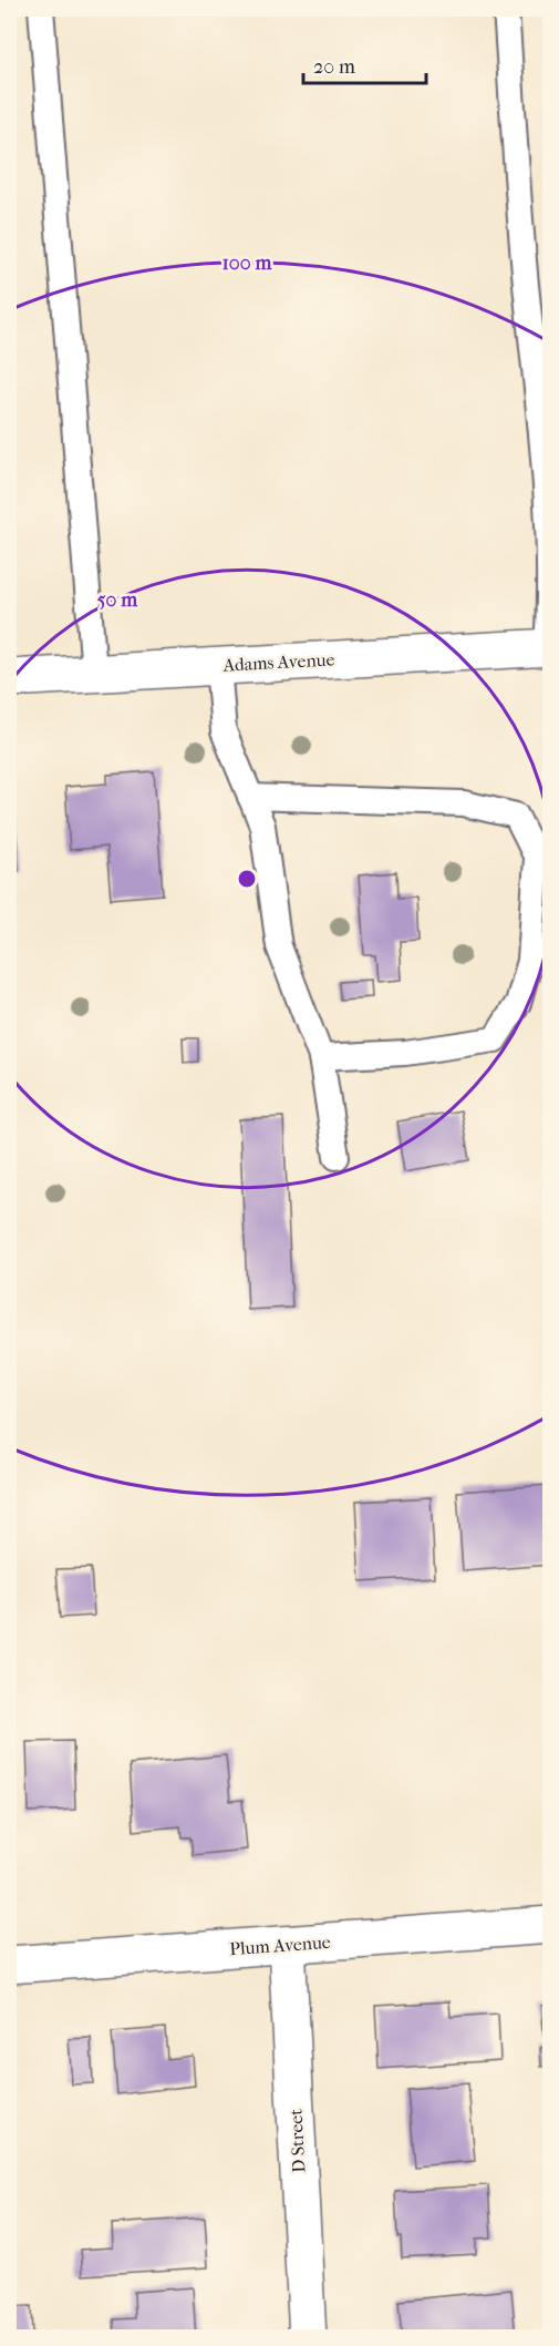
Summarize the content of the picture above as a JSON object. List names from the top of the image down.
{
  "streets": {
    "street": ["Adams Avenue", "Plum Avenue", "D Street"]
  },
  "crossings": [
    ["Plum Avenue", "D Street"]
  ],
  "scale_bar": "20 m",
  "rings": ["100 m", "50 m"]
}
